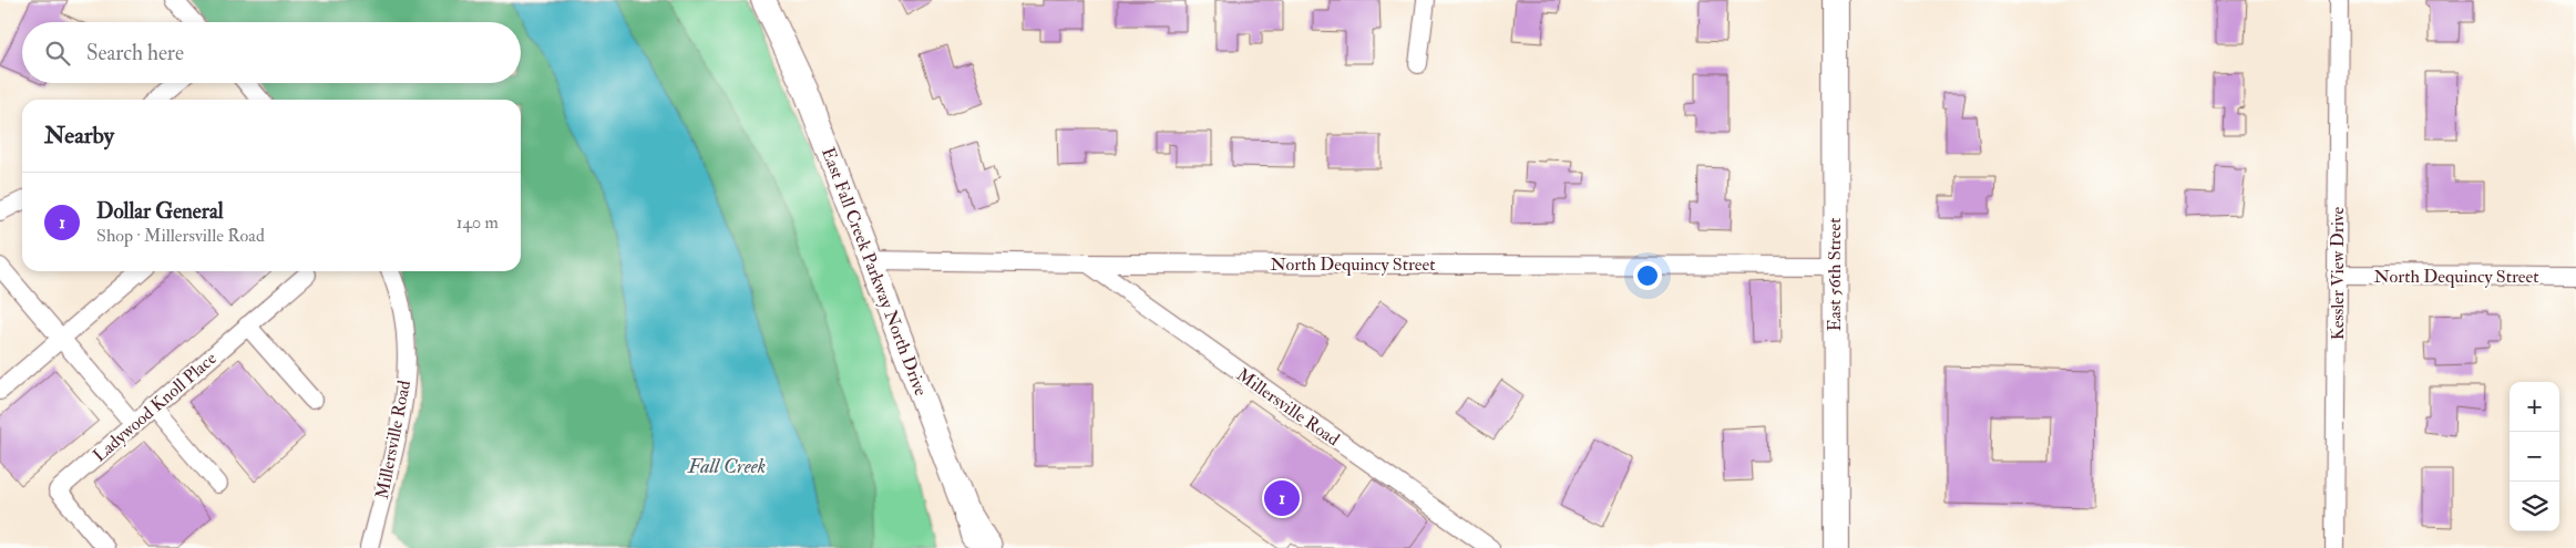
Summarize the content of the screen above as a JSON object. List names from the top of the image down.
{
  "streets": {
    "main road": ["East Fall Creek Parkway North Drive", "East 56th Street"],
    "street": [
      "North Dequincy Street",
      "Kessler View Drive",
      "Ladywood Knoll Place",
      "Millersville Road"
    ]
  },
  "crossings": [
    ["North Dequincy Street", "East Fall Creek Parkway North Drive"],
    ["North Dequincy Street", "Kessler View Drive"],
    ["North Dequincy Street", "East 56th Street"],
    ["North Dequincy Street", "Millersville Road"]
  ],
  "water": ["Fall Creek"],
  "page": {
    "search": "Search here",
    "heading": "Nearby",
    "list": [
      {
        "mark": "1",
        "name": "Dollar General",
        "note": "Shop · Millersville Road",
        "value": "140 m"
      }
    ],
    "map_buttons": ["+", "−"],
    "pins": "1"
  }
}
